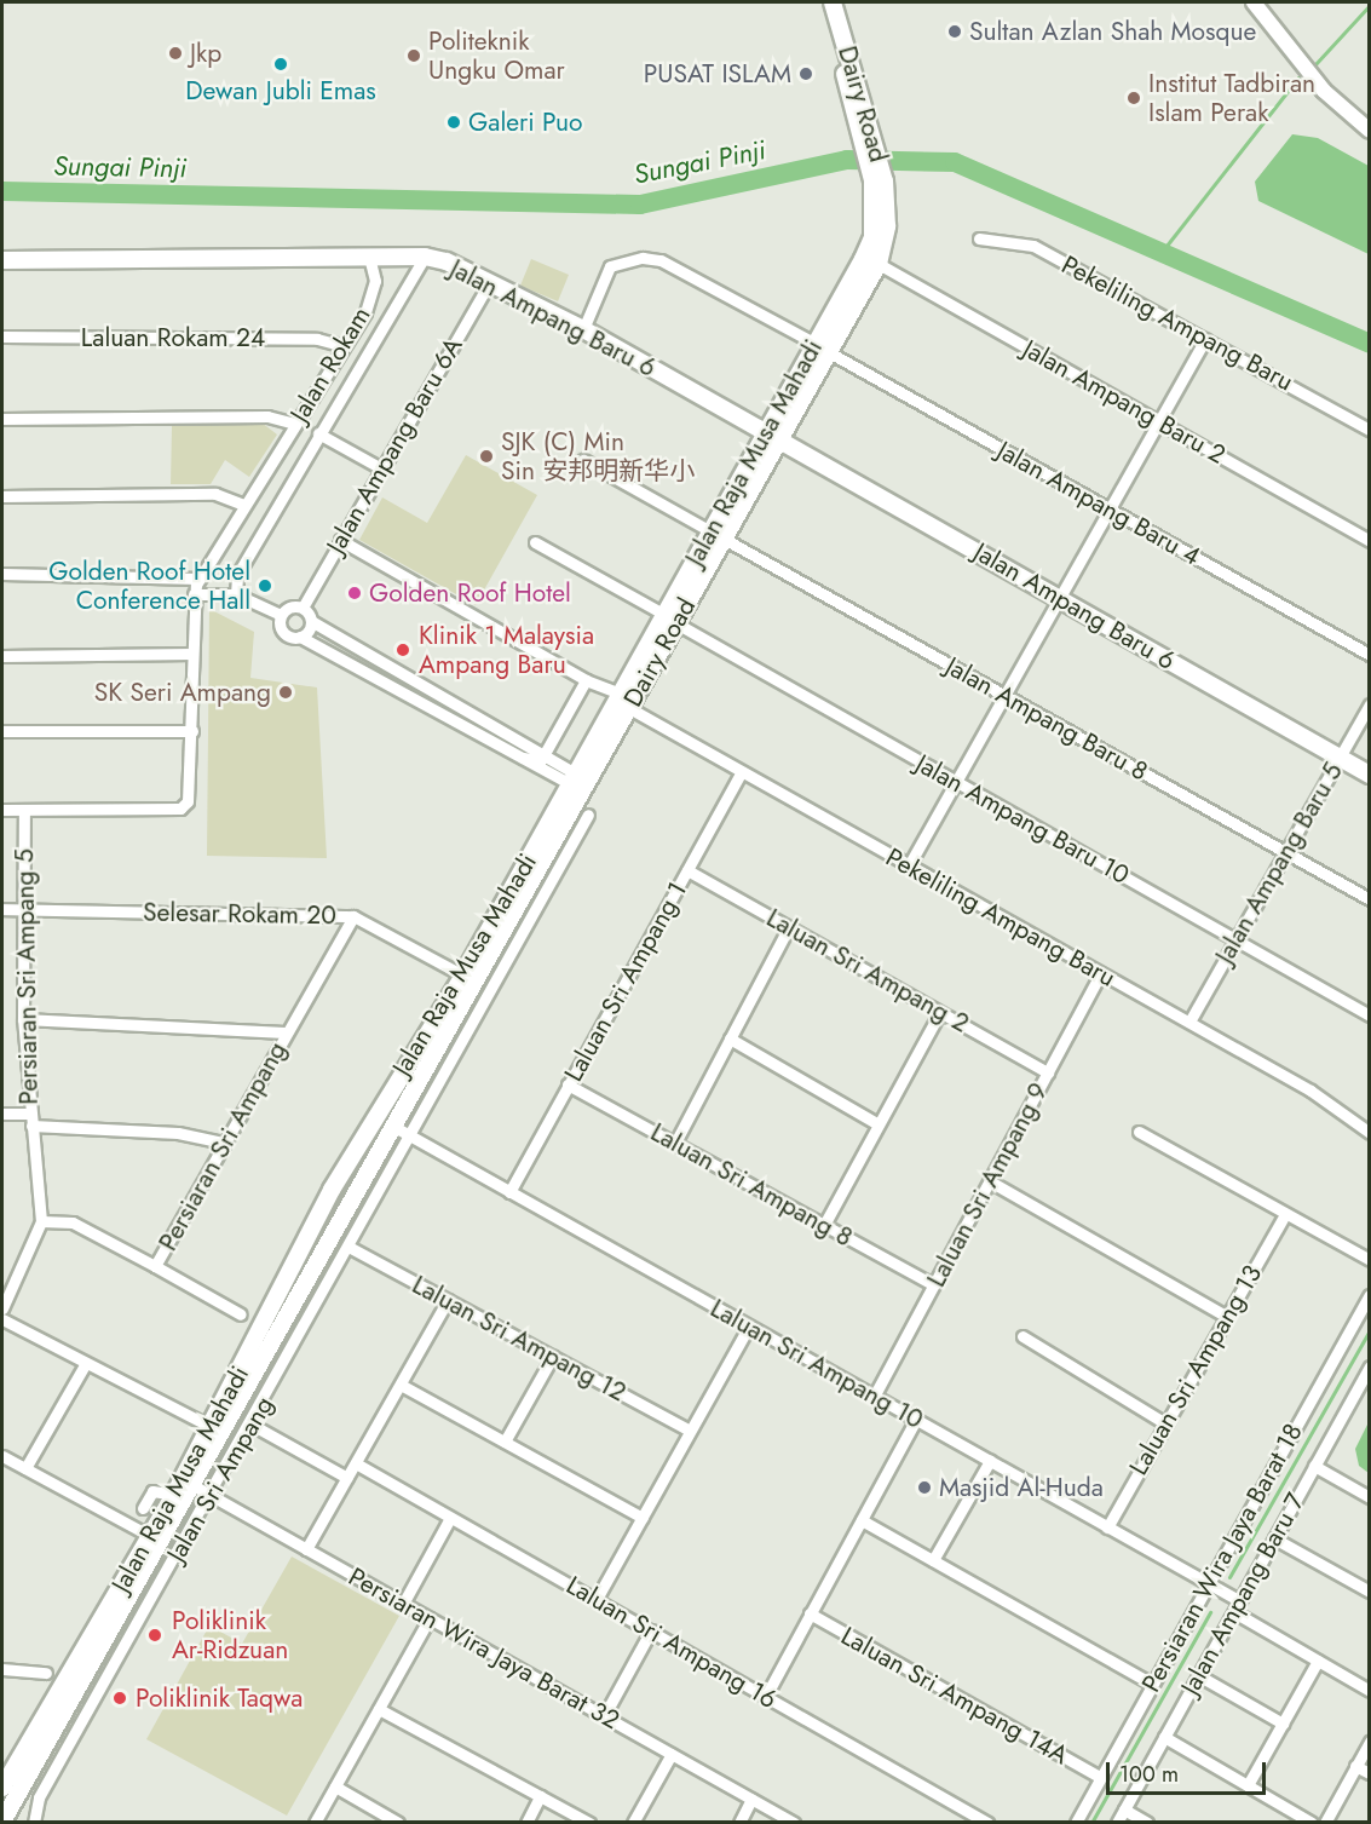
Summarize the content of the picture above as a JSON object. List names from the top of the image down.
{
  "streets": {
    "main road": ["Dairy Road", "Jalan Ampang Baru 6", "Jalan Raja Musa Mahadi"],
    "street": [
      "Pekeliling Ampang Baru",
      "Laluan Rokam 24",
      "Jalan Rokam",
      "Jalan Ampang Baru 2",
      "Jalan Ampang Baru 6A",
      "Jalan Ampang Baru 4",
      "Jalan Ampang Baru 8",
      "Jalan Ampang Baru 10",
      "Jalan Ampang Baru 5",
      "Selesar Rokam 20",
      "Laluan Sri Ampang 2",
      "Persiaran Sri Ampang 5",
      "Laluan Sri Ampang 1",
      "Persiaran Sri Ampang",
      "Laluan Sri Ampang 8",
      "Laluan Sri Ampang 9",
      "Laluan Sri Ampang 12",
      "Laluan Sri Ampang 10",
      "Laluan Sri Ampang 13",
      "Jalan Sri Ampang",
      "Persiaran Wira Jaya Barat 18",
      "Jalan Ampang Baru 7",
      "Laluan Sri Ampang 16",
      "Persiaran Wira Jaya Barat 32",
      "Laluan Sri Ampang 14A"
    ]
  },
  "crossings": [
    ["Dairy Road", "Pekeliling Ampang Baru"],
    ["Dairy Road", "Jalan Ampang Baru 2"],
    ["Dairy Road", "Jalan Raja Musa Mahadi"],
    ["Dairy Road", "Jalan Ampang Baru 4"],
    ["Dairy Road", "Jalan Ampang Baru 10"],
    ["Jalan Ampang Baru 6", "Jalan Rokam"],
    ["Jalan Ampang Baru 6", "Jalan Ampang Baru 6A"],
    ["Jalan Ampang Baru 6", "Jalan Raja Musa Mahadi"],
    ["Jalan Ampang Baru 6", "Jalan Ampang Baru 4"],
    ["Jalan Ampang Baru 6", "Jalan Ampang Baru 5"],
    ["Pekeliling Ampang Baru", "Jalan Ampang Baru 5"],
    ["Pekeliling Ampang Baru", "Laluan Sri Ampang 1"],
    ["Pekeliling Ampang Baru", "Laluan Sri Ampang 9"],
    ["Laluan Rokam 24", "Jalan Rokam"],
    ["Jalan Rokam", "Persiaran Sri Ampang 5"],
    ["Jalan Raja Musa Mahadi", "Jalan Ampang Baru 4"],
    ["Jalan Raja Musa Mahadi", "Jalan Ampang Baru 8"],
    ["Jalan Raja Musa Mahadi", "Jalan Ampang Baru 10"],
    ["Jalan Raja Musa Mahadi", "Selesar Rokam 20"],
    ["Jalan Raja Musa Mahadi", "Laluan Sri Ampang 10"],
    ["Jalan Raja Musa Mahadi", "Persiaran Wira Jaya Barat 32"],
    ["Jalan Ampang Baru 8", "Jalan Ampang Baru 5"],
    ["Jalan Ampang Baru 10", "Jalan Ampang Baru 5"],
    ["Selesar Rokam 20", "Persiaran Sri Ampang 5"],
    ["Selesar Rokam 20", "Persiaran Sri Ampang"],
    ["Laluan Sri Ampang 2", "Laluan Sri Ampang 1"],
    ["Laluan Sri Ampang 2", "Laluan Sri Ampang 9"],
    ["Persiaran Sri Ampang 5", "Persiaran Sri Ampang"],
    ["Laluan Sri Ampang 1", "Laluan Sri Ampang 8"],
    ["Laluan Sri Ampang 1", "Laluan Sri Ampang 10"],
    ["Laluan Sri Ampang 8", "Laluan Sri Ampang 9"],
    ["Laluan Sri Ampang 9", "Laluan Sri Ampang 10"],
    ["Laluan Sri Ampang 12", "Jalan Sri Ampang"],
    ["Laluan Sri Ampang 10", "Laluan Sri Ampang 13"],
    ["Laluan Sri Ampang 10", "Jalan Sri Ampang"],
    ["Laluan Sri Ampang 10", "Persiaran Wira Jaya Barat 18"],
    ["Laluan Sri Ampang 10", "Jalan Ampang Baru 7"],
    ["Jalan Sri Ampang", "Persiaran Wira Jaya Barat 32"],
    ["Persiaran Wira Jaya Barat 18", "Jalan Ampang Baru 7"],
    ["Persiaran Wira Jaya Barat 18", "Laluan Sri Ampang 14A"]
  ],
  "water": ["Sungai Pinji"],
  "places": [
    "Sultan Azlan Shah Mosque",
    "Jkp",
    "Politeknik Ungku Omar",
    "Dewan Jubli Emas",
    "PUSAT ISLAM",
    "Institut Tadbiran Islam Perak",
    "Galeri Puo",
    "SJK (C) Min Sin 安邦明新华小",
    "Golden Roof Hotel Conference Hall",
    "Golden Roof Hotel",
    "Klinik 1 Malaysia Ampang Baru",
    "SK Seri Ampang",
    "Masjid Al-Huda",
    "Poliklinik Ar-Ridzuan",
    "Poliklinik Taqwa"
  ],
  "scale_bar": "100 m"
}
